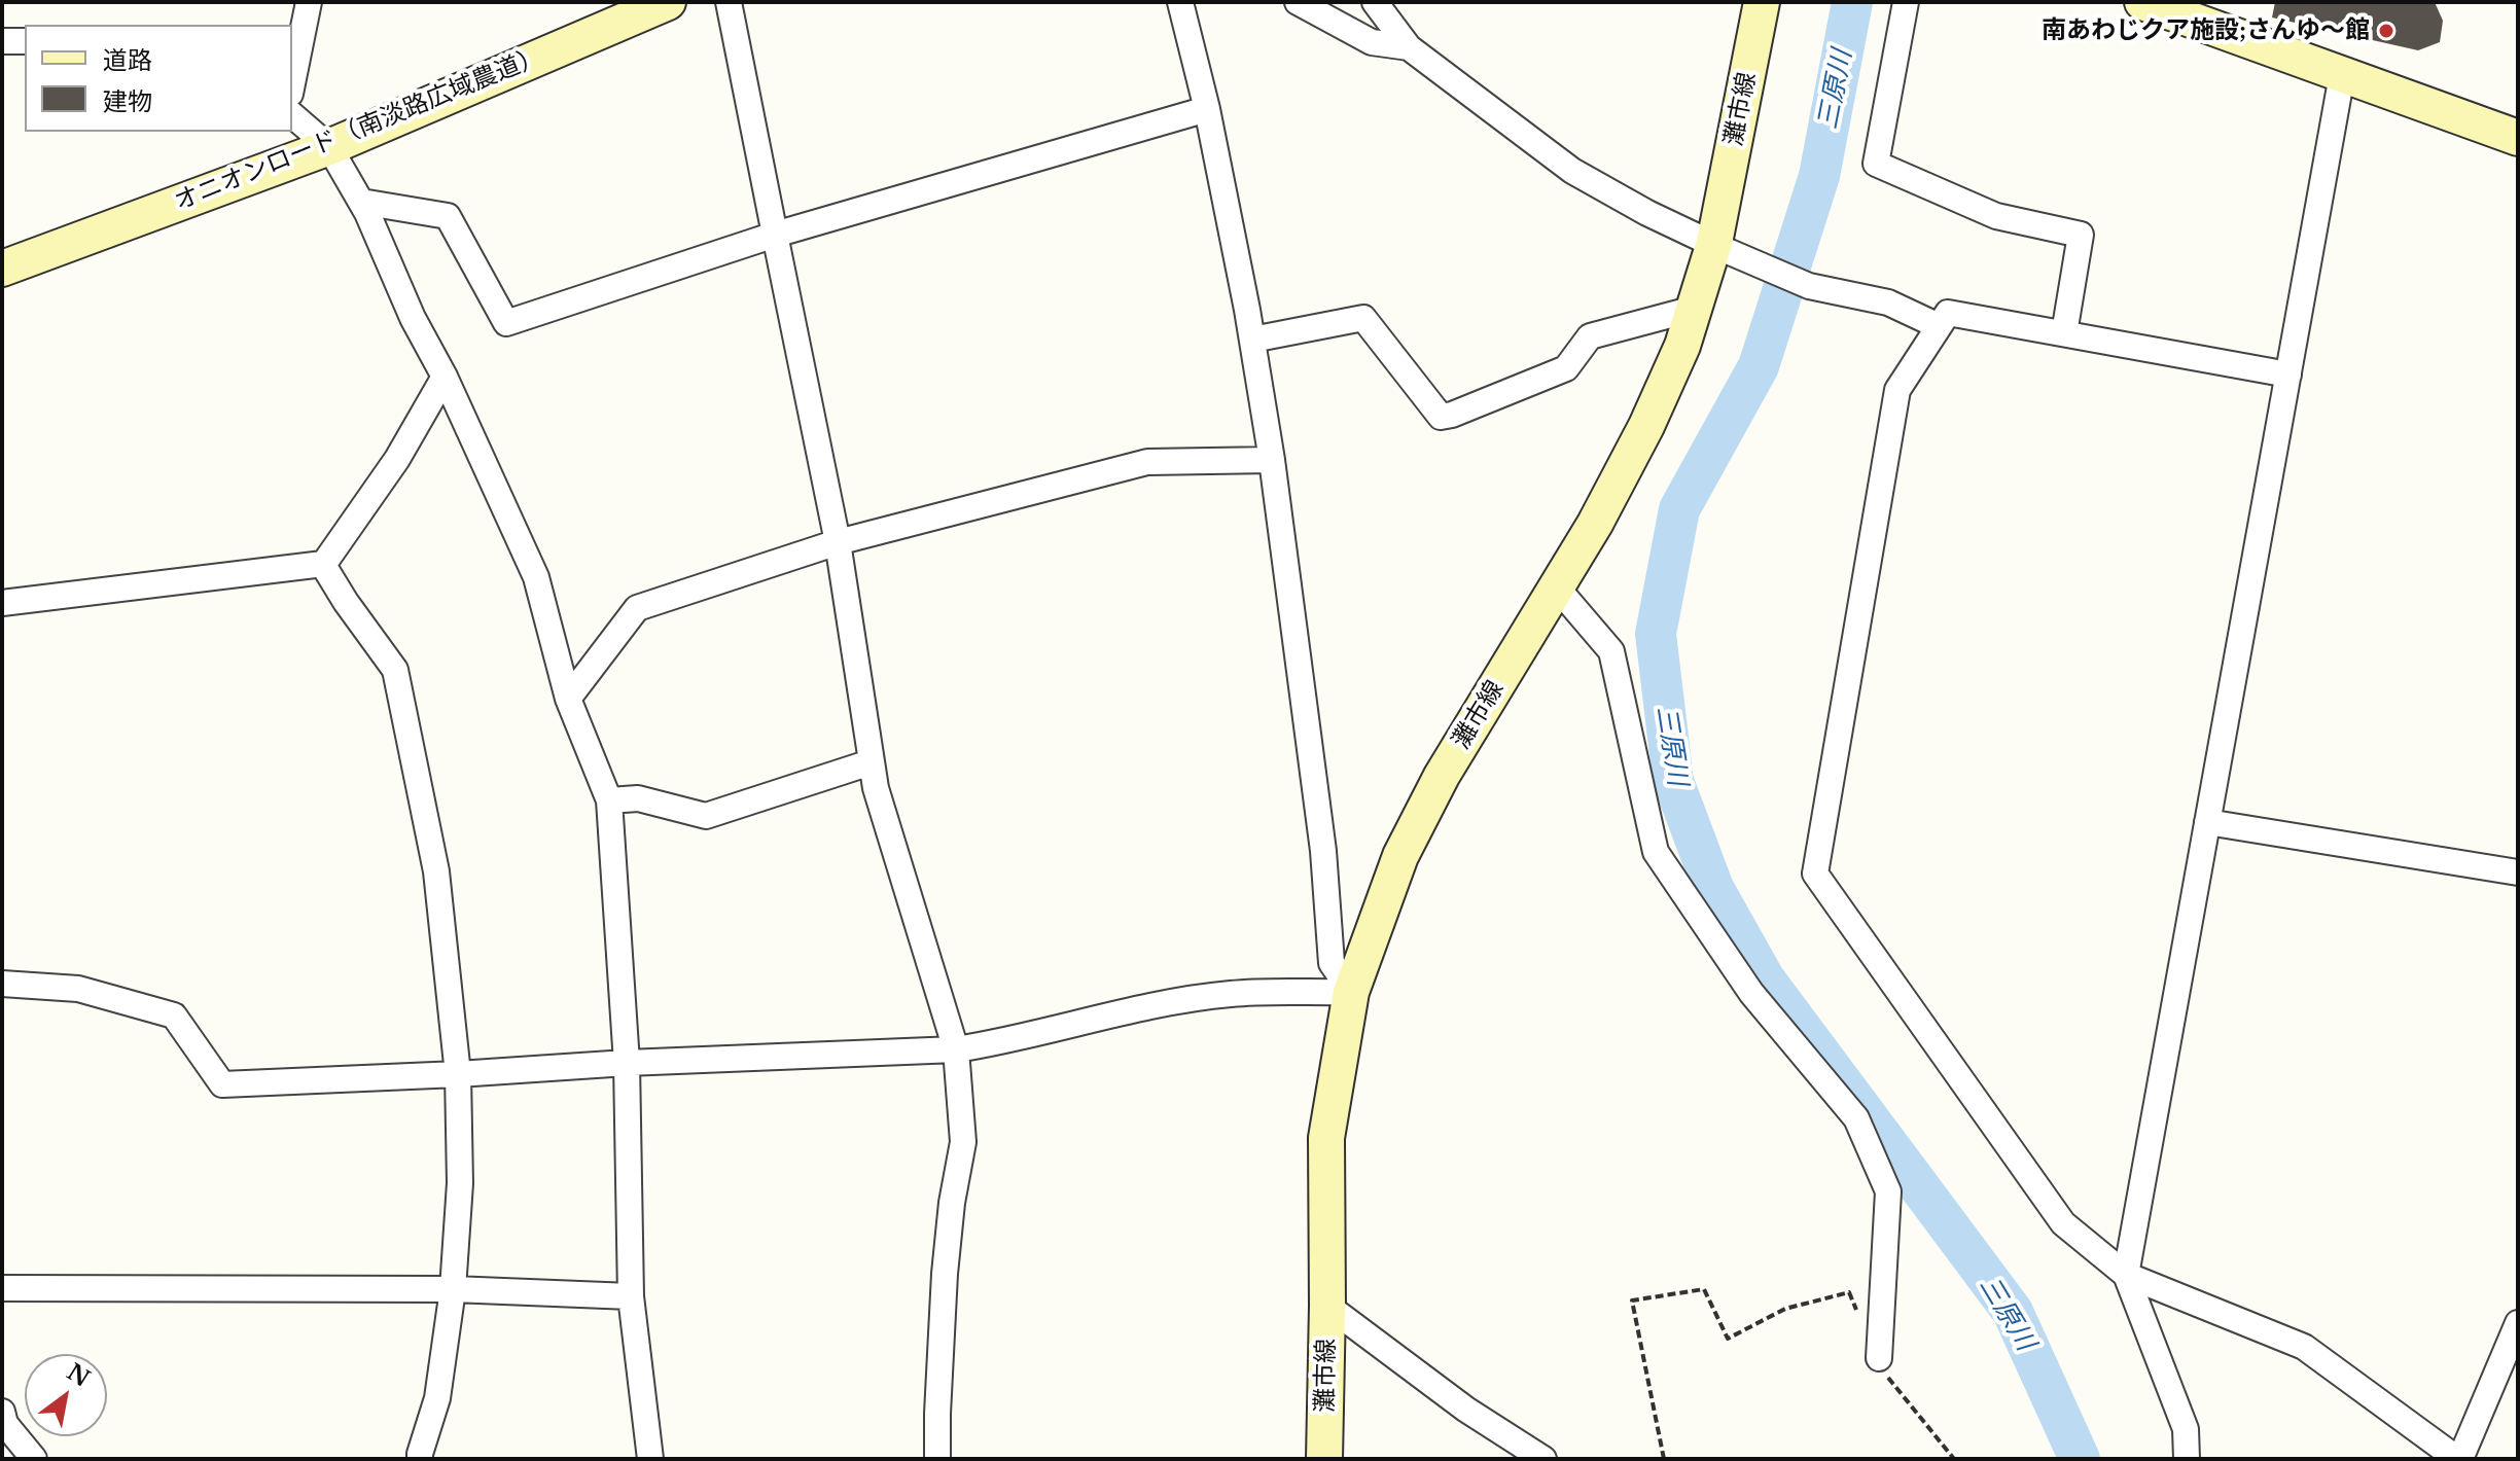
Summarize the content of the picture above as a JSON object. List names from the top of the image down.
{
  "streets": {
    "main road": ["灘市線", "オニオンロード（南淡路広域農道）"]
  },
  "water": ["三原川"],
  "places": ["南あわじクア施設;さんゆ～館"],
  "legend": ["道路", "建物"],
  "north": "top right"
}
